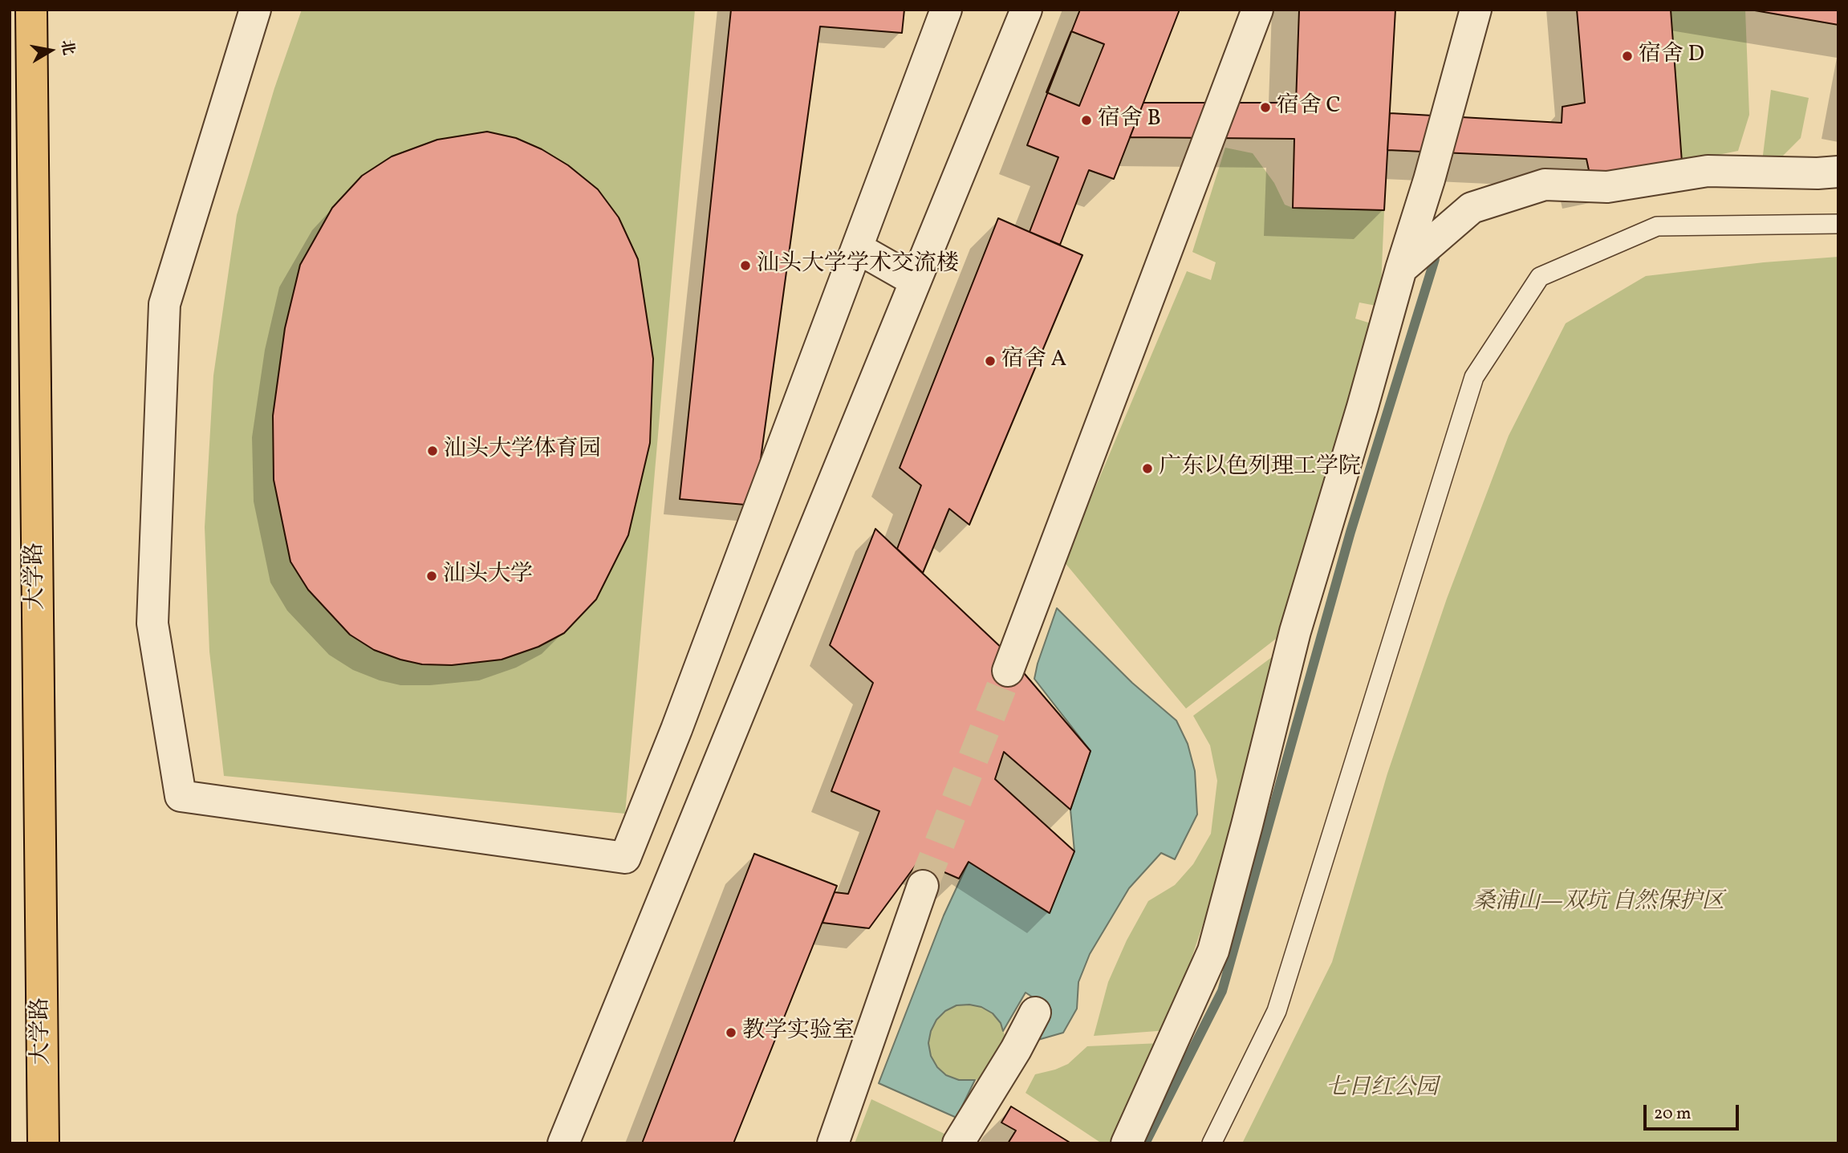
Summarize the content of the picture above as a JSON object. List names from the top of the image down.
{
  "streets": {
    "highway": ["大学路"]
  },
  "parks": ["桑浦山—双坑 自然保护区", "七日红公园"],
  "places": [
    "宿舍 D",
    "宿舍 C",
    "宿舍 B",
    "汕头大学学术交流楼",
    "宿舍 A",
    "汕头大学体育园",
    "广东以色列理工学院",
    "汕头大学",
    "教学实验室"
  ],
  "scale_bar": "20 m",
  "north": "right"
}
